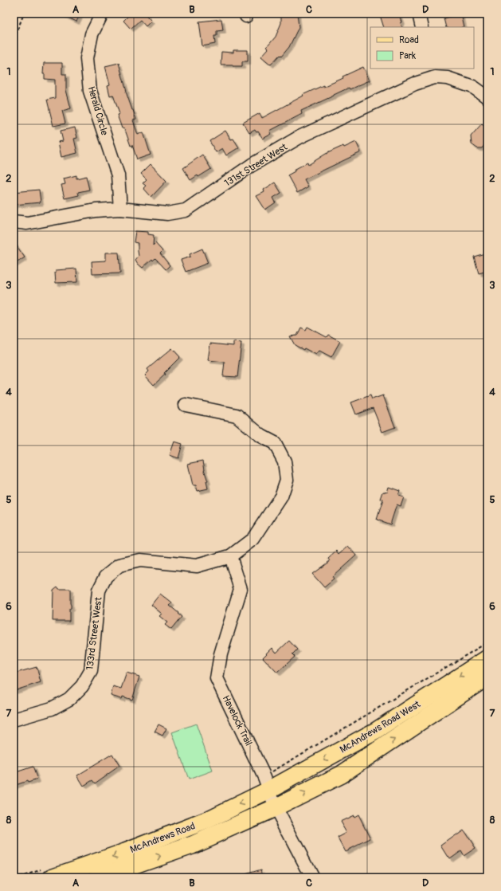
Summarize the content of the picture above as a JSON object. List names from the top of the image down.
{
  "streets": {
    "main road": ["McAndrews Road West", "McAndrews Road"],
    "street": [
      "Herald Circle",
      "131st Street West",
      "133rd Street West",
      "Havelock Trail"
    ]
  },
  "crossings": [
    ["Herald Circle", "131st Street West"],
    ["133rd Street West", "Havelock Trail"],
    ["Havelock Trail", "McAndrews Road West"],
    ["Havelock Trail", "McAndrews Road"],
    ["McAndrews Road West", "McAndrews Road"]
  ],
  "legend": ["Road", "Park"],
  "grid": {
    "columns": [
      "A",
      "B",
      "C",
      "D"
    ],
    "rows": [
      "1",
      "2",
      "3",
      "4",
      "5",
      "6",
      "7",
      "8"
    ]
  }
}
